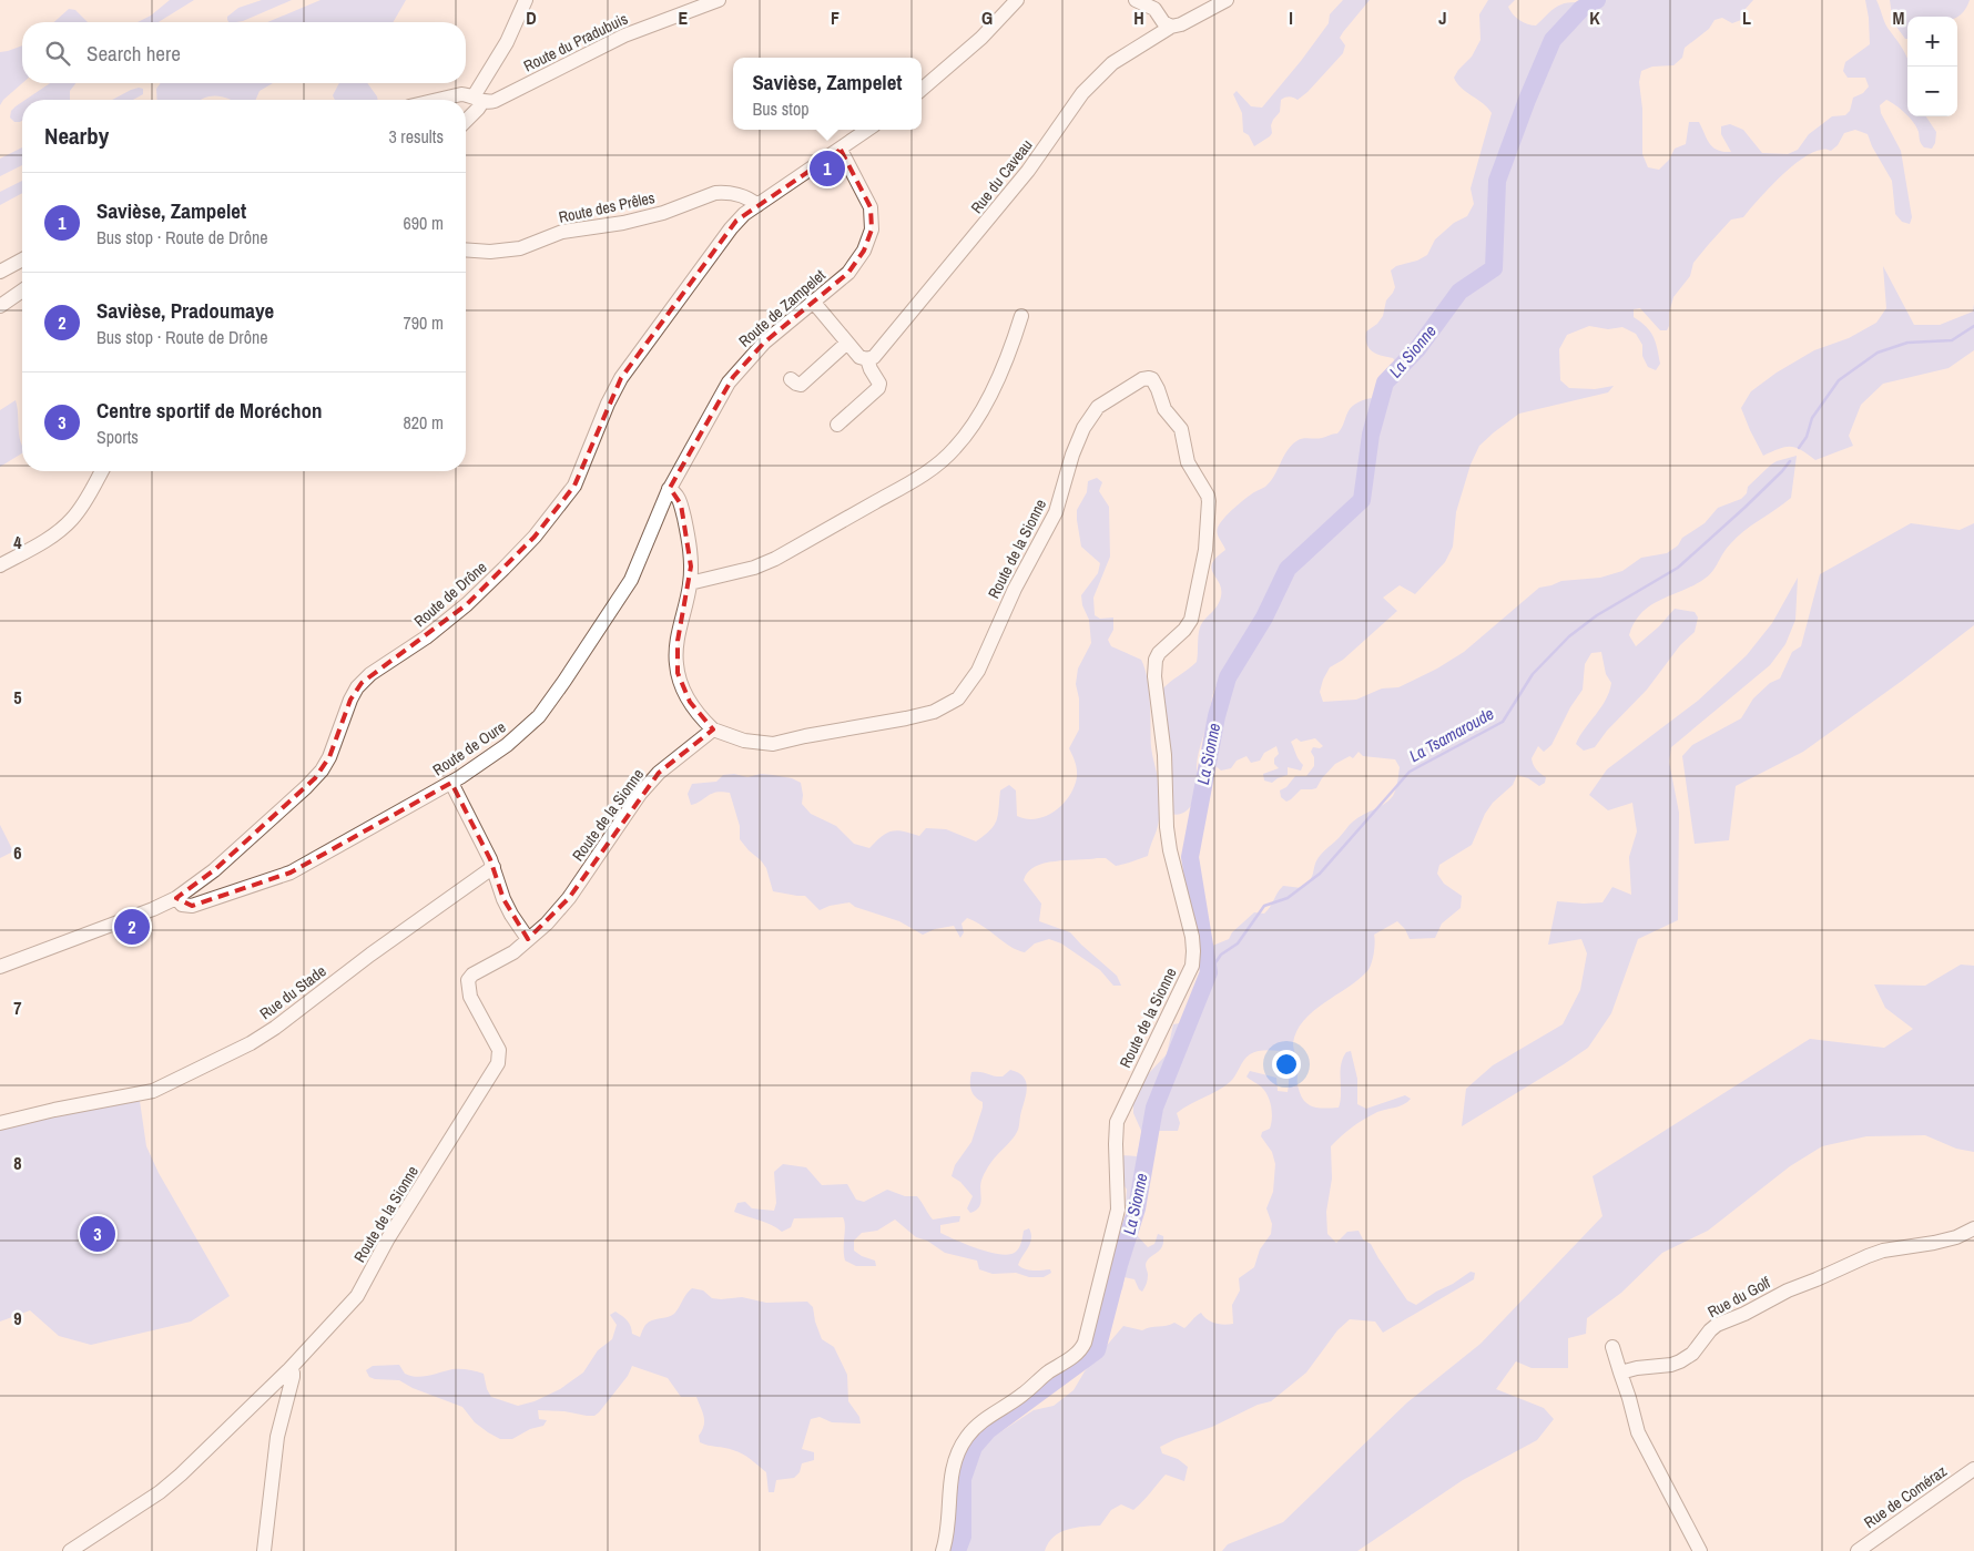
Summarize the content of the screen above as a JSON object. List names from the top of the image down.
{
  "streets": {
    "street": [
      "Route du Pradubuis",
      "Rue du Caveau",
      "Route des Prêles",
      "Route de Zampelet",
      "Route de la Sionne",
      "Route de Drône",
      "Route de Oure",
      "Rue du Stade",
      "Rue du Golf",
      "Rue de Coméraz"
    ]
  },
  "crossings": [
    ["Route des Prêles", "Route de Drône"],
    ["Route de Zampelet", "Route de Drône"],
    ["Route de Zampelet", "Route de Oure"],
    ["Route de Drône", "Route de Oure"]
  ],
  "water": ["La Sionne", "La Tsamaroude"],
  "page": {
    "map_buttons": ["+", "−"],
    "search": "Search here",
    "popup": ["Savièse, Zampelet", "Bus stop"],
    "heading": ["Nearby", "3 results"],
    "pins": ["1", "2", "3"],
    "list": [
      {
        "mark": "1",
        "name": "Savièse, Zampelet",
        "note": "Bus stop · Route de Drône",
        "value": "690 m"
      },
      {
        "mark": "2",
        "name": "Savièse, Pradoumaye",
        "note": "Bus stop · Route de Drône",
        "value": "790 m"
      },
      {
        "mark": "3",
        "name": "Centre sportif de Moréchon",
        "note": "Sports",
        "value": "820 m"
      }
    ]
  },
  "grid": {
    "columns": [
      "D",
      "E",
      "F",
      "G",
      "H",
      "I",
      "J",
      "K",
      "L",
      "M"
    ],
    "rows": [
      "4",
      "5",
      "6",
      "7",
      "8",
      "9"
    ]
  }
}
